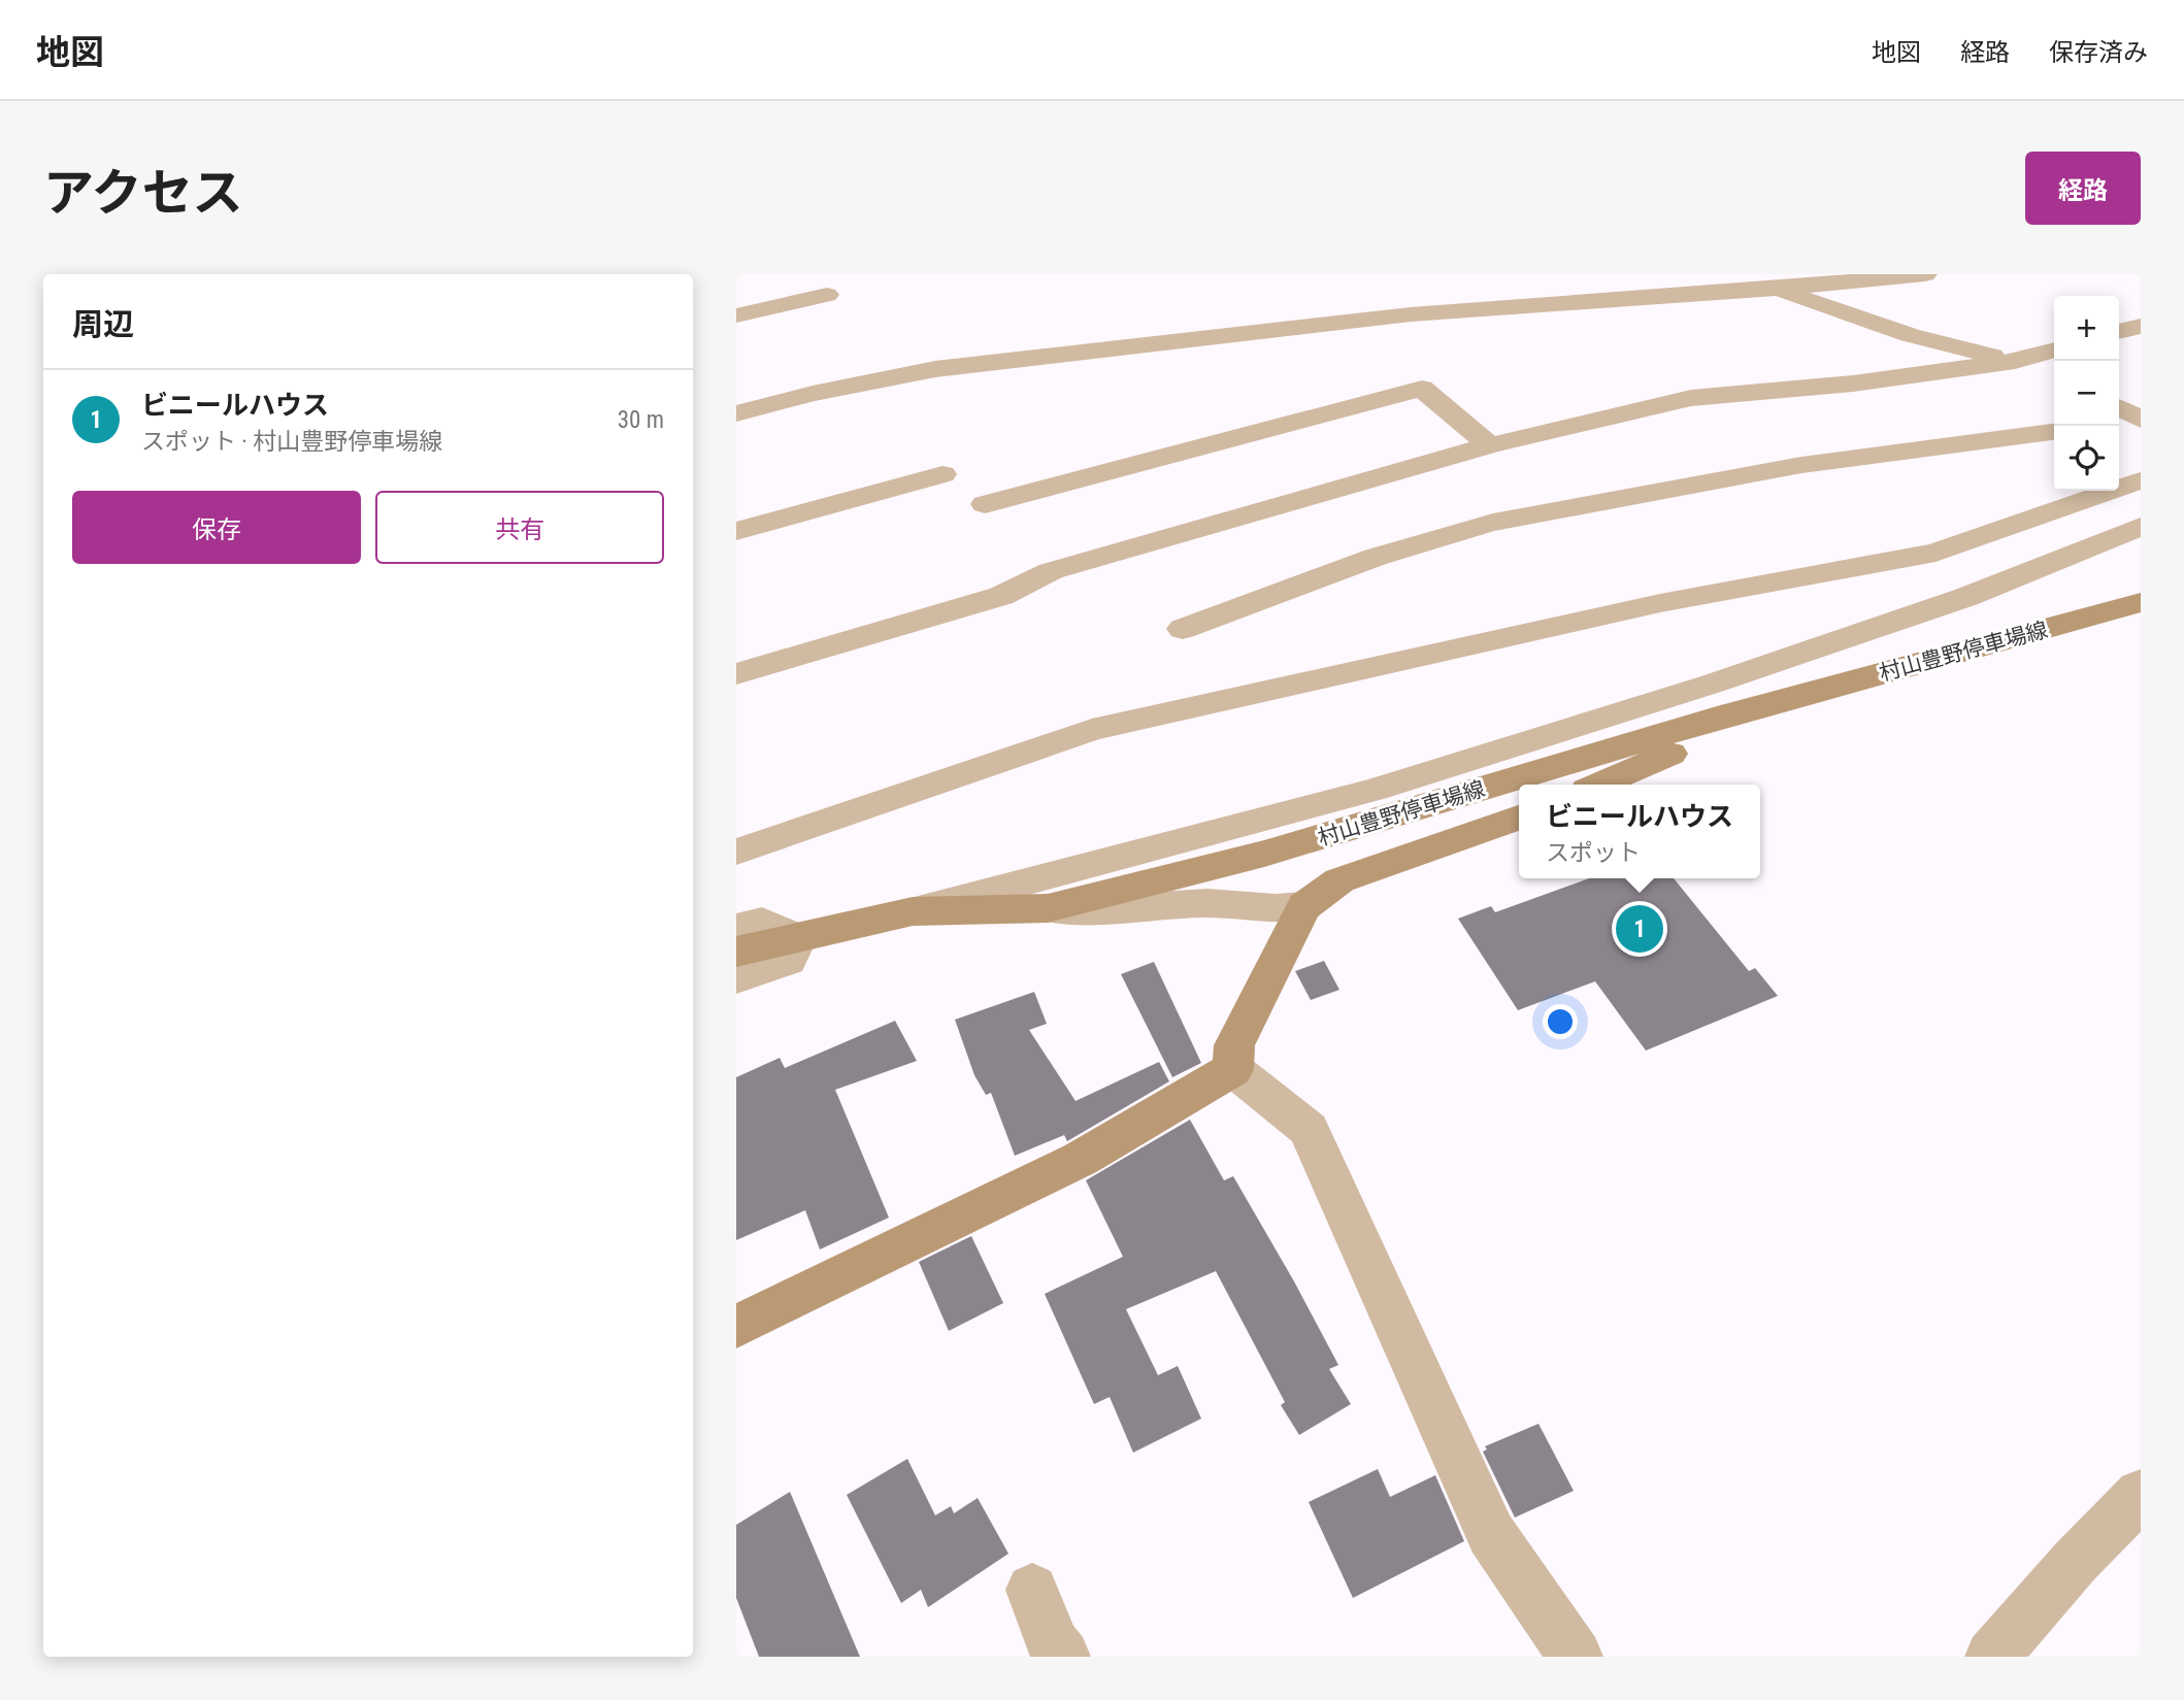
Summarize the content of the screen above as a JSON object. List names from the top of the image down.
{
  "streets": {
    "main road": ["村山豊野停車場線"]
  },
  "page": {
    "header": "地図",
    "nav": ["地図", "経路", "保存済み"],
    "title": "アクセス",
    "buttons": [
      "経路",
      ["保存", "共有"]
    ],
    "heading": "周辺",
    "map_buttons": ["+", "−"],
    "list": [
      {
        "mark": "1",
        "name": "ビニールハウス",
        "note": "スポット · 村山豊野停車場線",
        "value": "30 m"
      }
    ],
    "popup": ["ビニールハウス", "スポット"],
    "pins": "1"
  }
}
